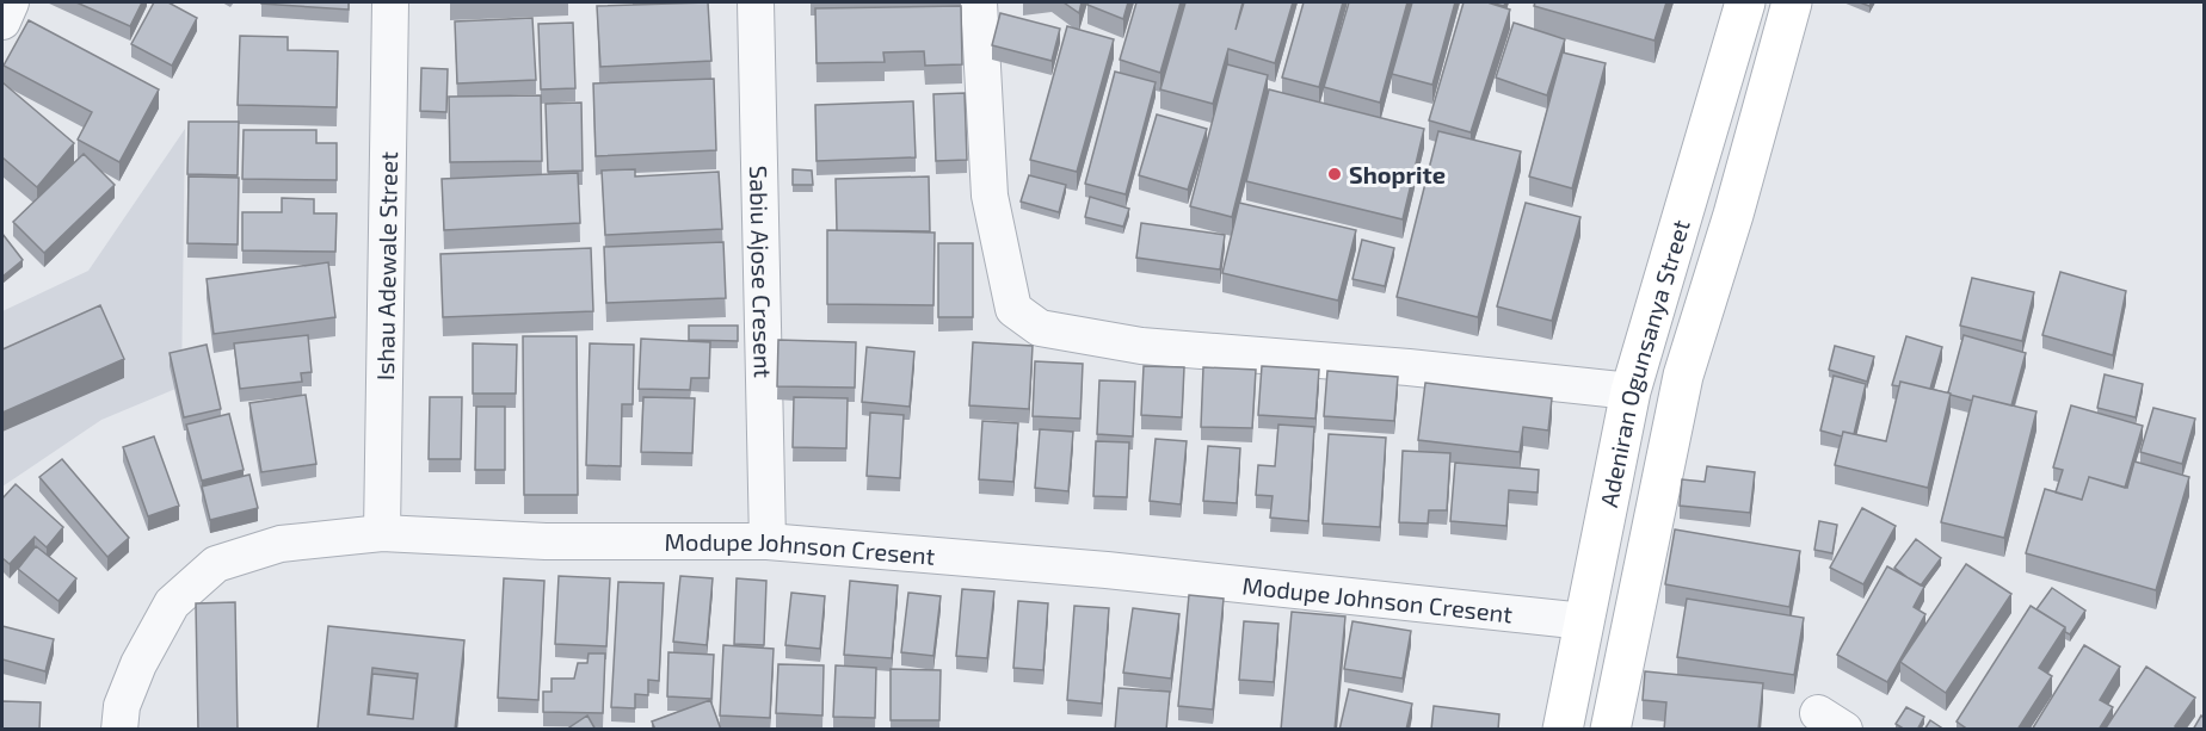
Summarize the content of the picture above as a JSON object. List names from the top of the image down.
{
  "streets": {
    "main road": ["Adeniran Ogunsanya Street"],
    "street": ["Ishau Adewale Street", "Sabiu Ajose Cresent", "Modupe Johnson Cresent"]
  },
  "crossings": [
    ["Ishau Adewale Street", "Modupe Johnson Cresent"],
    ["Sabiu Ajose Cresent", "Modupe Johnson Cresent"],
    ["Adeniran Ogunsanya Street", "Modupe Johnson Cresent"]
  ],
  "places": ["Shoprite"]
}
